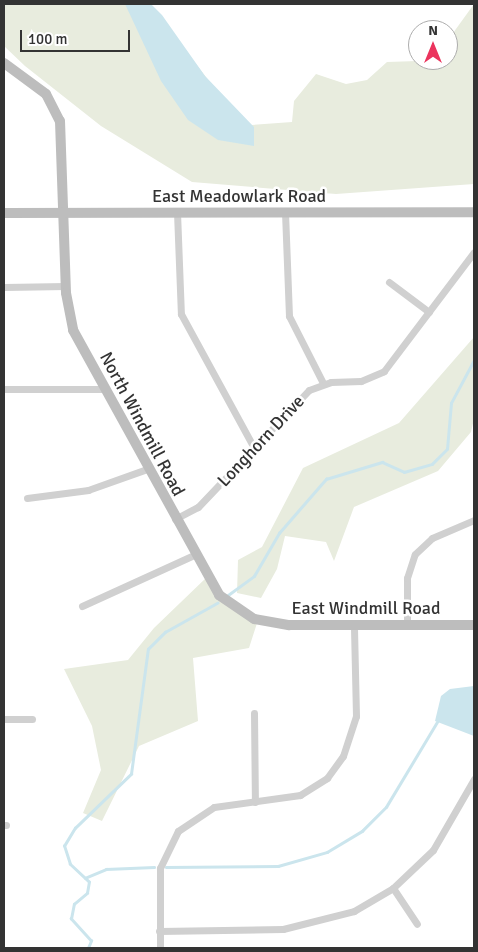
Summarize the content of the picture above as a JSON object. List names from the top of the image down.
{
  "streets": {
    "street": [
      "East Meadowlark Road",
      "North Windmill Road",
      "Longhorn Drive",
      "East Windmill Road"
    ]
  },
  "crossings": [
    ["East Meadowlark Road", "North Windmill Road"],
    ["North Windmill Road", "Longhorn Drive"],
    ["North Windmill Road", "East Windmill Road"]
  ],
  "scale_bar": "100 m",
  "north": "top"
}
